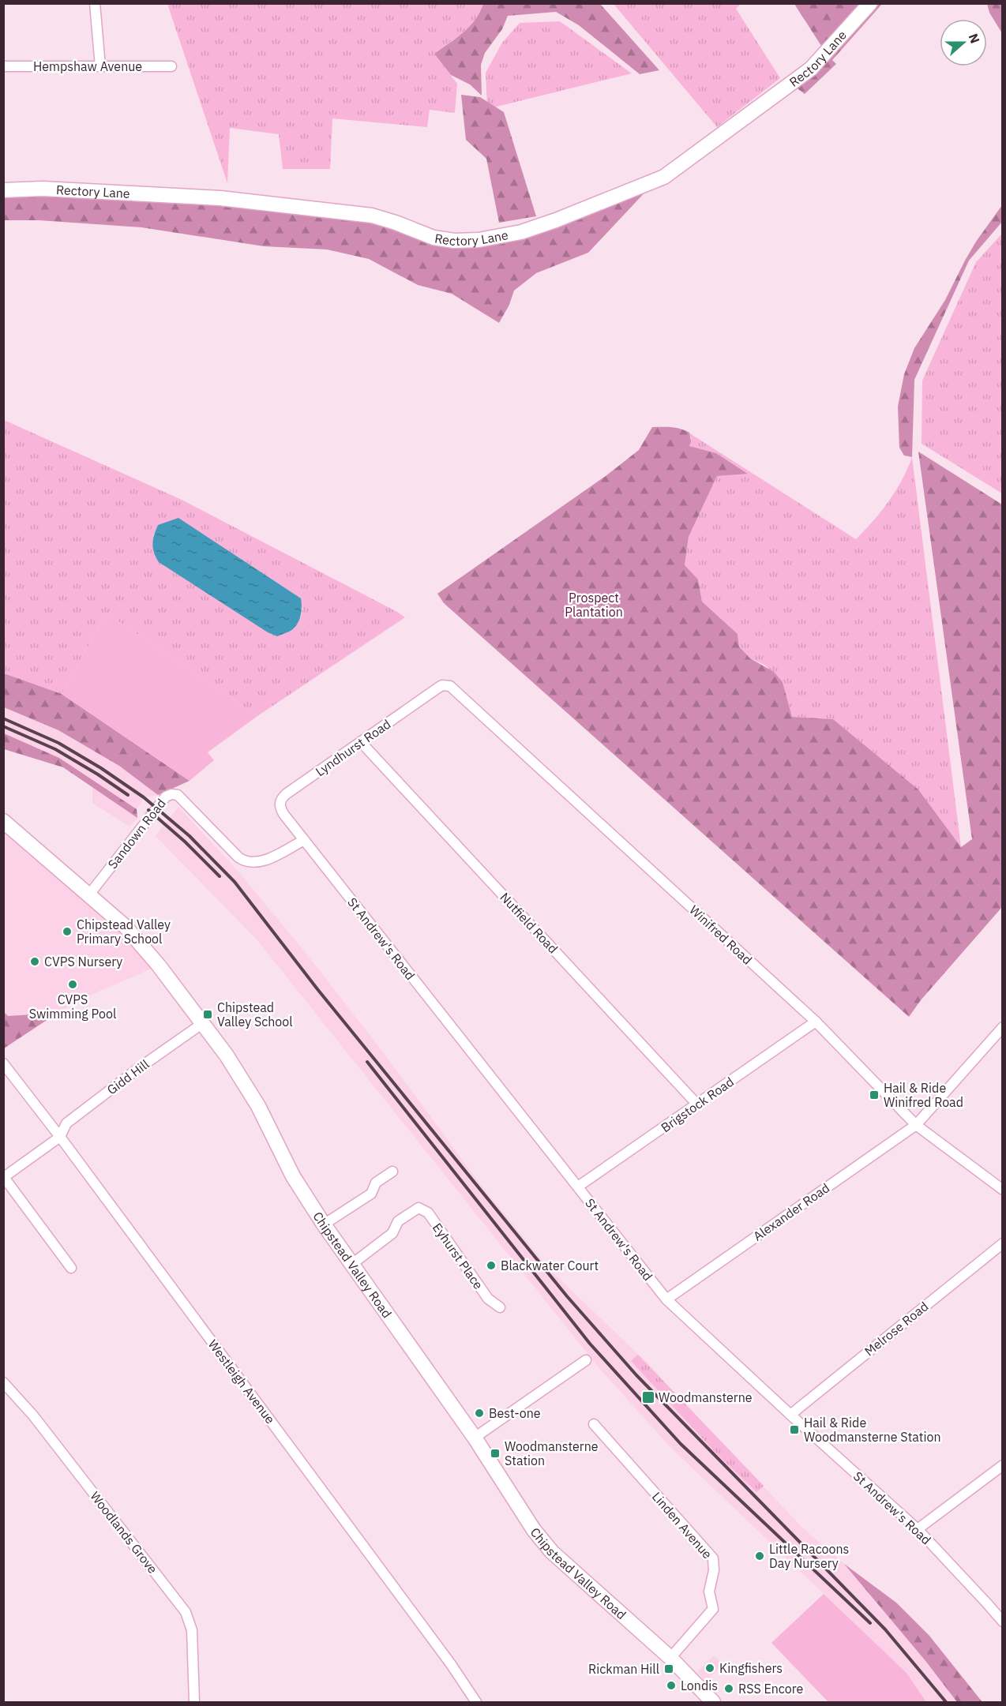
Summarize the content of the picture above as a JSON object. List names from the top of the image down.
{
  "streets": {
    "main road": ["Rectory Lane", "Chipstead Valley Road"],
    "street": [
      "Hempshaw Avenue",
      "Lyndhurst Road",
      "Sandown Road",
      "Nutfield Road",
      "Winifred Road",
      "St Andrew's Road",
      "Gidd Hill",
      "Brigstock Road",
      "Alexander Road",
      "Eyhurst Place",
      "Melrose Road",
      "Westleigh Avenue",
      "Linden Avenue",
      "Woodlands Grove"
    ]
  },
  "crossings": [
    ["Lyndhurst Road", "Nutfield Road"],
    ["Lyndhurst Road", "Winifred Road"],
    ["Lyndhurst Road", "St Andrew's Road"],
    ["Sandown Road", "St Andrew's Road"],
    ["Sandown Road", "Chipstead Valley Road"],
    ["Nutfield Road", "Brigstock Road"],
    ["Winifred Road", "Brigstock Road"],
    ["Winifred Road", "Alexander Road"],
    ["St Andrew's Road", "Brigstock Road"],
    ["St Andrew's Road", "Alexander Road"],
    ["St Andrew's Road", "Melrose Road"],
    ["Gidd Hill", "Chipstead Valley Road"],
    ["Gidd Hill", "Westleigh Avenue"],
    ["Eyhurst Place", "Chipstead Valley Road"],
    ["Chipstead Valley Road", "Linden Avenue"]
  ],
  "parks": ["Prospect Plantation"],
  "places": {
    "other": [
      "Chipstead Valley Primary School",
      "CVPS Nursery",
      "CVPS Swimming Pool",
      "Blackwater Court",
      "Best-one",
      "Little Racoons Day Nursery",
      "Kingfishers",
      "Londis",
      "RSS Encore"
    ],
    "transit": [
      "Chipstead Valley School",
      "Hail & Ride Winifred Road",
      "Woodmansterne",
      "Hail & Ride Woodmansterne Station",
      "Woodmansterne Station",
      "Rickman Hill"
    ]
  },
  "north": "right"
}
